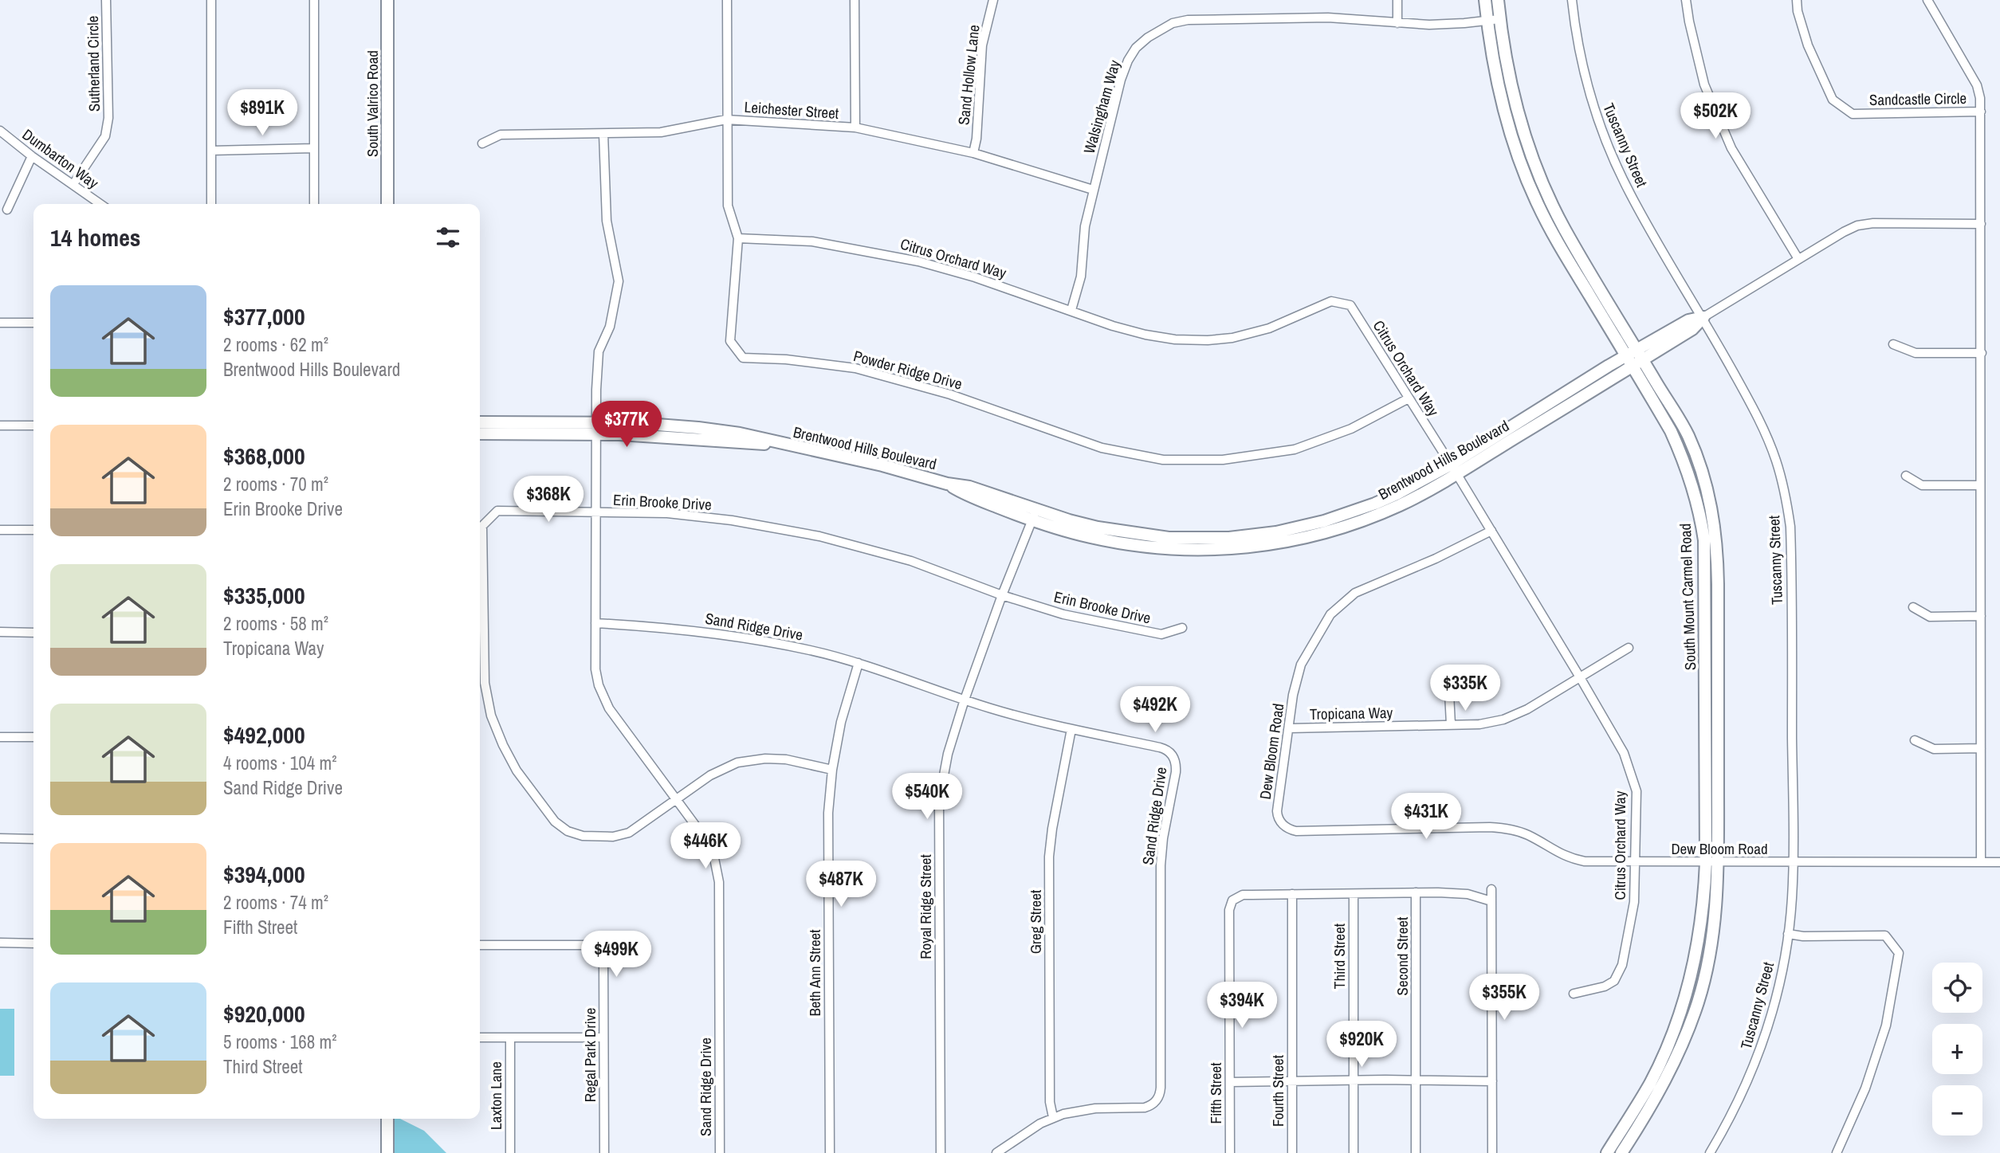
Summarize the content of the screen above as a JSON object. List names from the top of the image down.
{
  "streets": {
    "street": [
      "Sutherland Circle",
      "Sand Hollow Lane",
      "Sandcastle Circle",
      "South Valrico Road",
      "Walsingham Way",
      "Leichester Street",
      "Tuscanny Street",
      "Dumbarton Way",
      "Citrus Orchard Way",
      "Powder Ridge Drive",
      "Brentwood Hills Boulevard",
      "Erin Brooke Drive",
      "South Mount Carmel Road",
      "Sand Ridge Drive",
      "Tropicana Way",
      "Dew Bloom Road",
      "Royal Ridge Street",
      "Greg Street",
      "Third Street",
      "Second Street",
      "Beth Ann Street",
      "Regal Park Drive",
      "Fourth Street",
      "Fifth Street",
      "Laxton Lane"
    ]
  },
  "crossings": [
    ["Sutherland Circle", "Dumbarton Way"],
    ["Sand Hollow Lane", "Leichester Street"],
    ["Walsingham Way", "Leichester Street"],
    ["Walsingham Way", "Citrus Orchard Way"],
    ["Walsingham Way", "South Mount Carmel Road"],
    ["Leichester Street", "Powder Ridge Drive"],
    ["Leichester Street", "Sand Ridge Drive"],
    ["Tuscanny Street", "Brentwood Hills Boulevard"],
    ["Tuscanny Street", "Dew Bloom Road"],
    ["Citrus Orchard Way", "Powder Ridge Drive"],
    ["Citrus Orchard Way", "Brentwood Hills Boulevard"],
    ["Citrus Orchard Way", "Tropicana Way"],
    ["Citrus Orchard Way", "Dew Bloom Road"],
    ["Brentwood Hills Boulevard", "South Mount Carmel Road"],
    ["Brentwood Hills Boulevard", "Sand Ridge Drive"],
    ["Brentwood Hills Boulevard", "Royal Ridge Street"],
    ["Erin Brooke Drive", "Sand Ridge Drive"],
    ["Erin Brooke Drive", "Royal Ridge Street"],
    ["Erin Brooke Drive", "Beth Ann Street"],
    ["South Mount Carmel Road", "Dew Bloom Road"],
    ["Sand Ridge Drive", "Royal Ridge Street"],
    ["Sand Ridge Drive", "Greg Street"],
    ["Sand Ridge Drive", "Beth Ann Street"],
    ["Tropicana Way", "Dew Bloom Road"],
    ["Fourth Street", "Fifth Street"]
  ],
  "page": {
    "price": [
      "$891K",
      "$502K",
      "$377K",
      "$368K",
      "$335K",
      "$492K",
      "$540K",
      "$431K",
      "$446K",
      "$487K",
      "$499K",
      "$355K",
      "$394K",
      "$920K"
    ],
    "heading": "14 homes",
    "list": [
      {
        "name": "$377,000",
        "note": "2 rooms · 62 m² · Brentwood Hills Boulevard"
      },
      {
        "name": "$368,000",
        "note": "2 rooms · 70 m² · Erin Brooke Drive"
      },
      {
        "name": "$335,000",
        "note": "2 rooms · 58 m² · Tropicana Way"
      },
      {
        "name": "$492,000",
        "note": "4 rooms · 104 m² · Sand Ridge Drive"
      },
      {
        "name": "$394,000",
        "note": "2 rooms · 74 m² · Fifth Street"
      },
      {
        "name": "$920,000",
        "note": "5 rooms · 168 m² · Third Street"
      }
    ],
    "map_buttons": ["+", "−"]
  }
}
